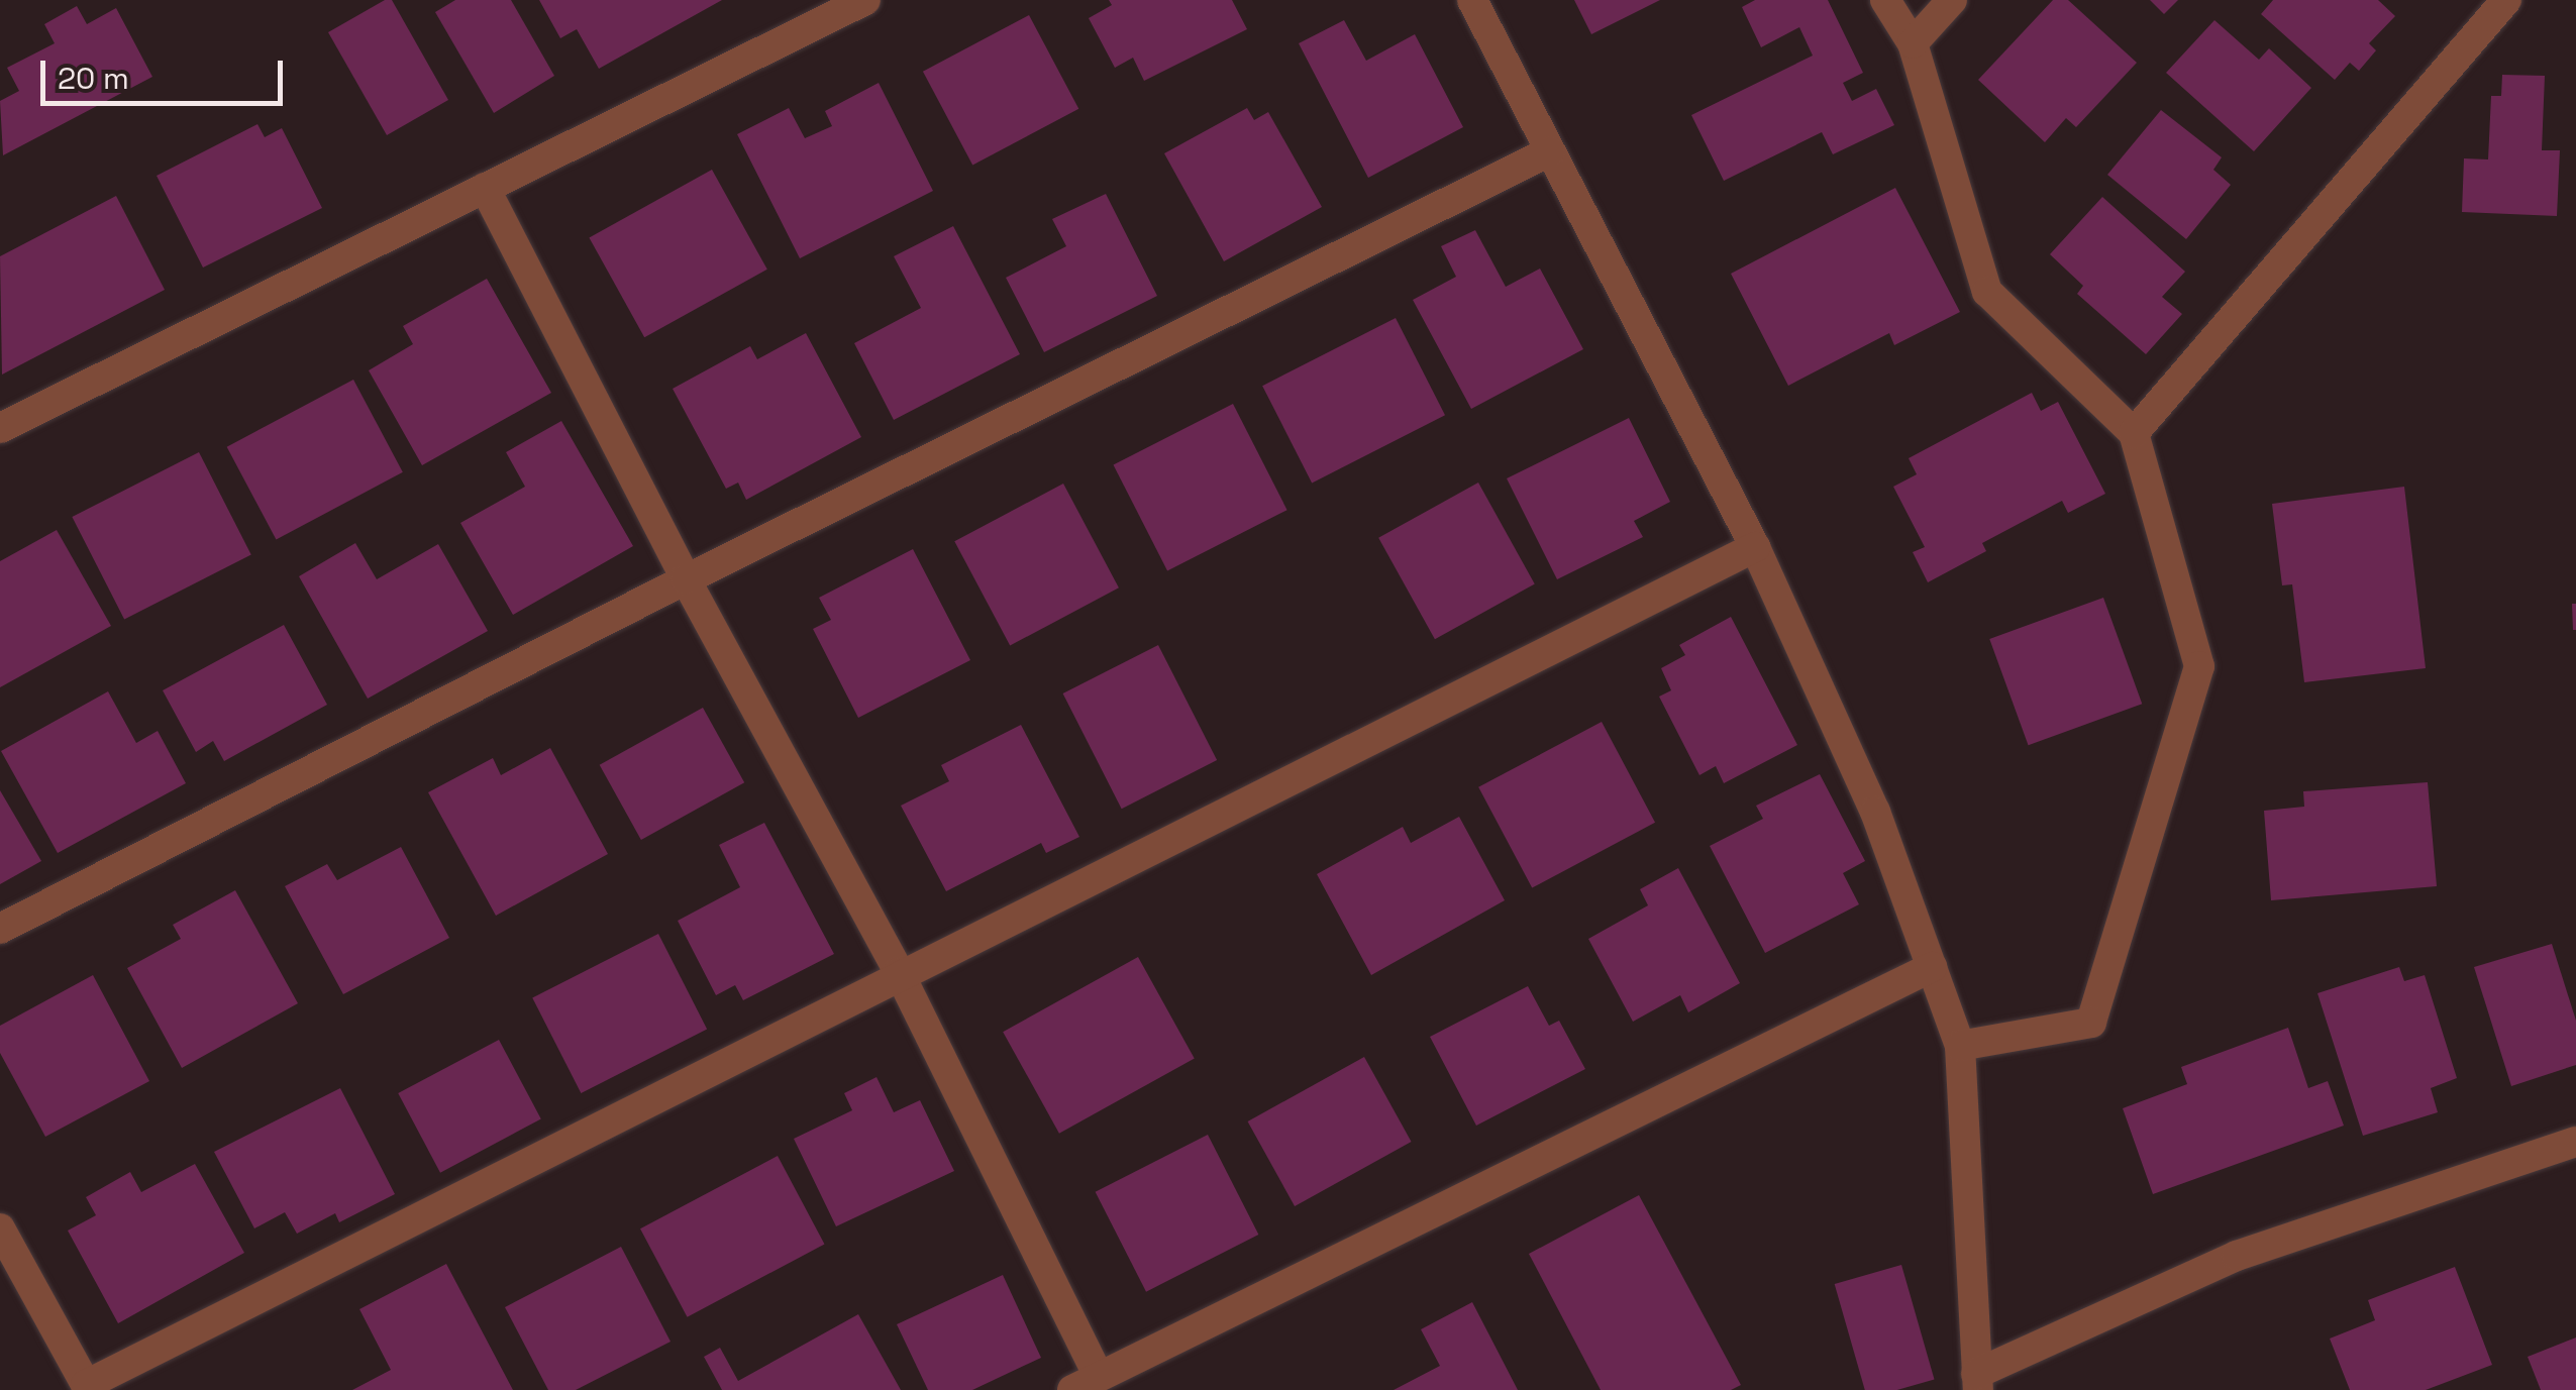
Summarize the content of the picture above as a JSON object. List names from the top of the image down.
{
  "scale_bar": "20 m"
}
